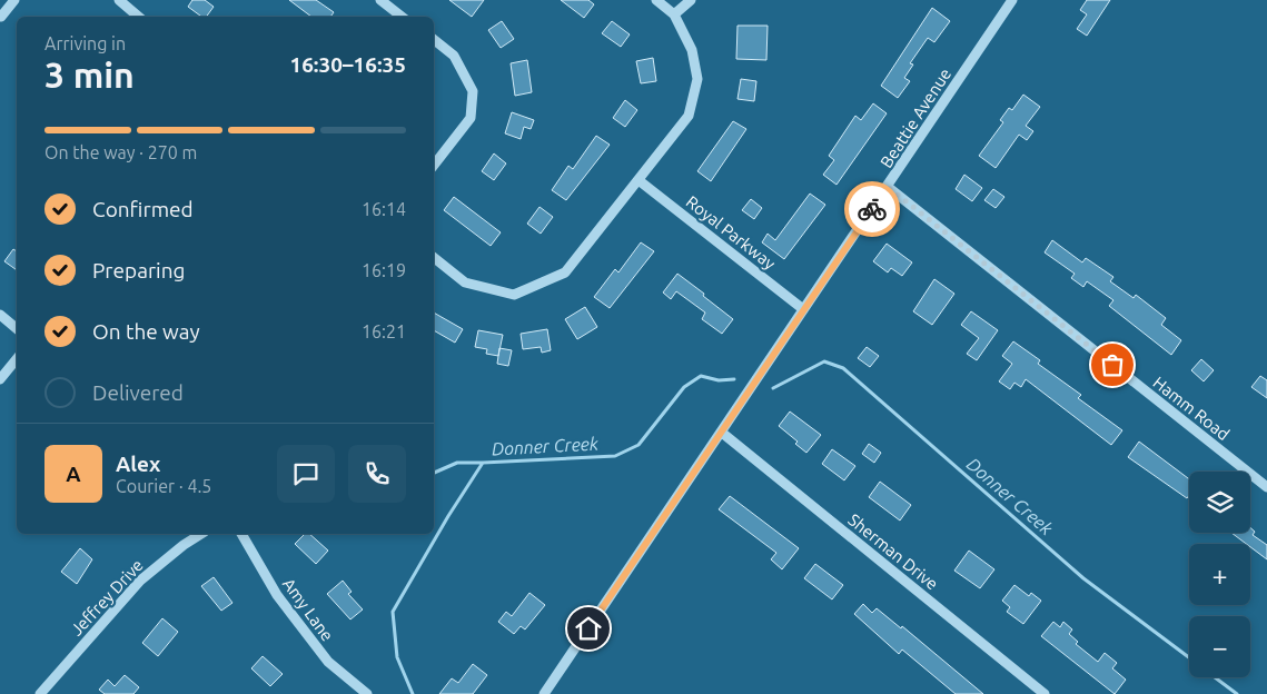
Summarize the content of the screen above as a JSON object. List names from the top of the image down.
{
  "streets": {
    "street": [
      "Beattie Avenue",
      "Royal Parkway",
      "Hamm Road",
      "Sherman Drive",
      "Jeffrey Drive",
      "Amy Lane"
    ]
  },
  "crossings": [
    ["Beattie Avenue", "Royal Parkway"],
    ["Beattie Avenue", "Hamm Road"],
    ["Beattie Avenue", "Sherman Drive"]
  ],
  "water": ["Donner Creek"],
  "page": {
    "heading": ["3 min", "Arriving in", "16:30–16:35"],
    "panel": ["Alex", "Courier · 4.5"],
    "bar": "On the way · 270 m",
    "list": [
      ["Confirmed", "16:14"],
      ["Preparing", "16:19"],
      ["On the way", "16:21"],
      "Delivered"
    ],
    "round": "A",
    "map_buttons": ["+", "−"]
  }
}
